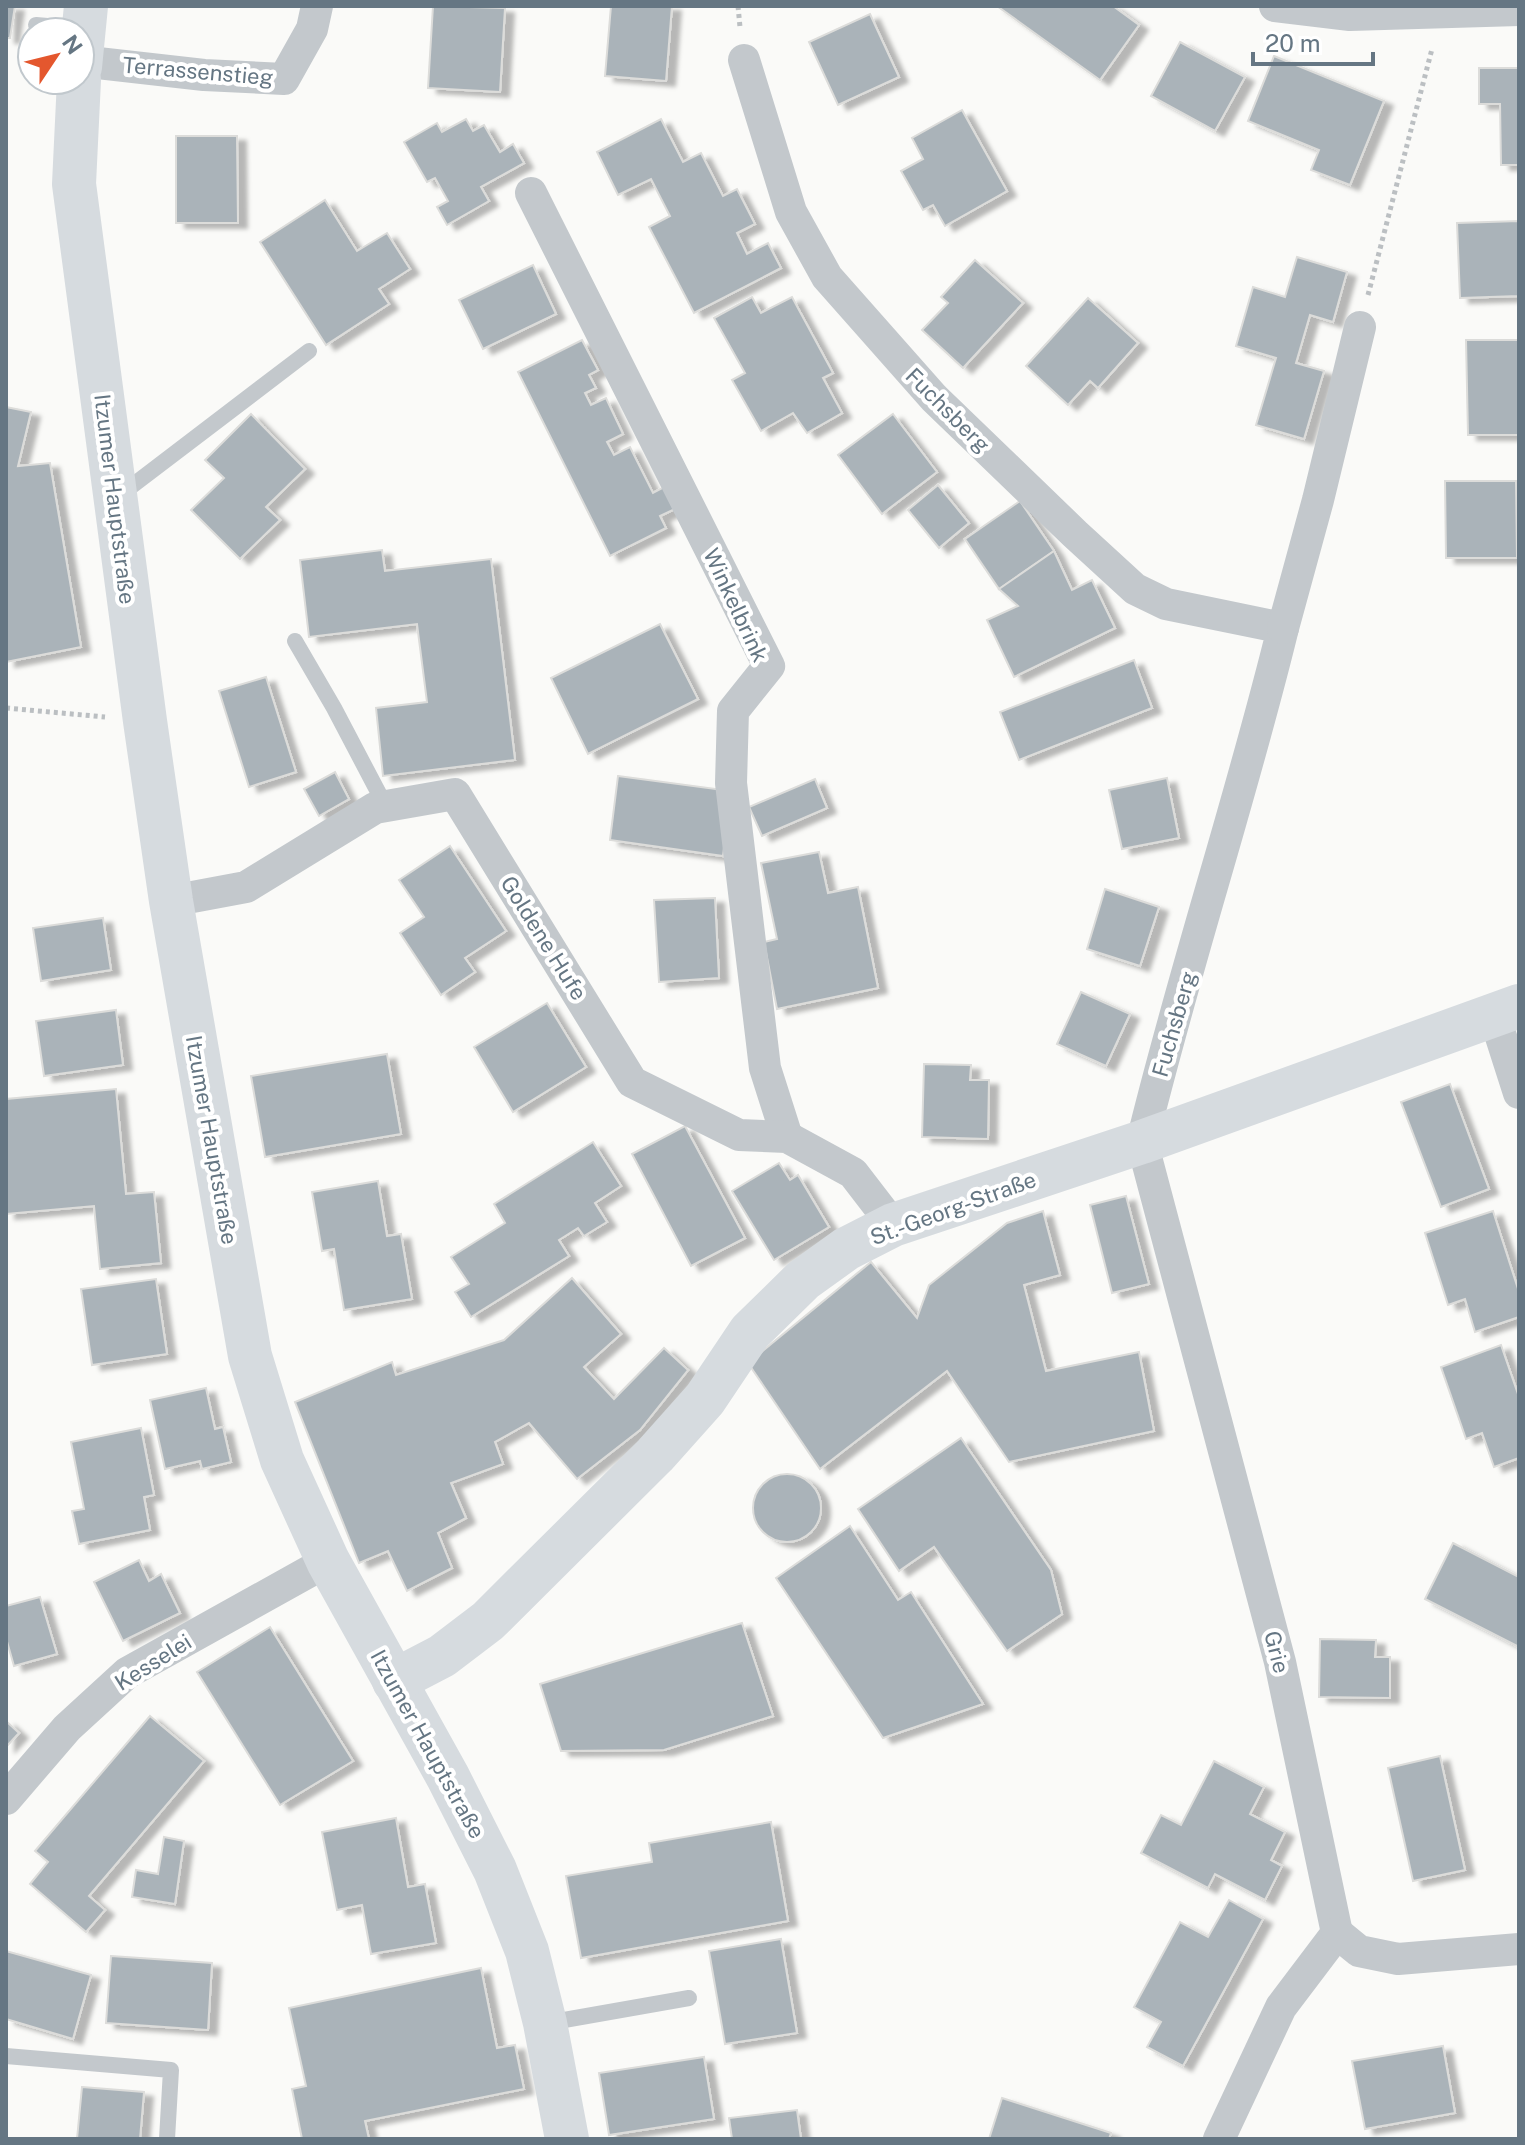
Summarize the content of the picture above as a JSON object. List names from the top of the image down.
{
  "streets": {
    "main road": ["Itzumer Hauptstraße", "St.-Georg-Straße"],
    "street": [
      "Terrassenstieg",
      "Fuchsberg",
      "Winkelbrink",
      "Goldene Hufe",
      "Grie",
      "Kesselei"
    ]
  },
  "crossings": [
    ["Fuchsberg", "St.-Georg-Straße"],
    ["Fuchsberg", "Grie"],
    ["Itzumer Hauptstraße", "Goldene Hufe"],
    ["Itzumer Hauptstraße", "St.-Georg-Straße"],
    ["Itzumer Hauptstraße", "Kesselei"],
    ["Winkelbrink", "Goldene Hufe"],
    ["Goldene Hufe", "St.-Georg-Straße"],
    ["St.-Georg-Straße", "Grie"]
  ],
  "scale_bar": "20 m",
  "north": "top right"
}
